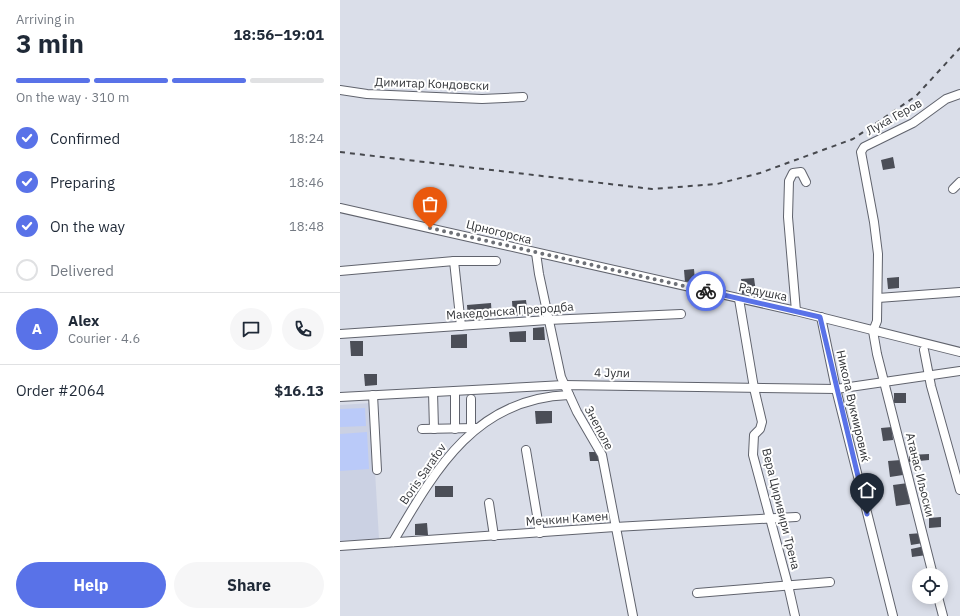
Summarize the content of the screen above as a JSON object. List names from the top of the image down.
{
  "streets": {
    "street": [
      "Димитар Кондовски",
      "Лука Геров",
      "Црногорска",
      "Радушка",
      "Македонска Преродба",
      "4 Јули",
      "Никола Вукмировиќ",
      "Знеполе",
      "Boris Sarafov",
      "Aтанас Иљоски",
      "Вера Циривири Трена",
      "Мечкин Камен"
    ]
  },
  "crossings": [
    ["Црногорска", "Радушка"],
    ["Црногорска", "Знеполе"],
    ["Радушка", "Никола Вукмировиќ"],
    ["Радушка", "Знеполе"],
    ["Радушка", "Вера Циривири Трена"],
    ["Македонска Преродба", "Знеполе"],
    ["4 Јули", "Никола Вукмировиќ"],
    ["4 Јули", "Знеполе"],
    ["4 Јули", "Aтанас Иљоски"],
    ["4 Јули", "Вера Циривири Трена"],
    ["Знеполе", "Boris Sarafov"],
    ["Знеполе", "Мечкин Камен"],
    ["Boris Sarafov", "Мечкин Камен"],
    ["Вера Циривири Трена", "Мечкин Камен"]
  ],
  "page": {
    "heading": ["3 min", "Arriving in", "18:56–19:01"],
    "panel": [
      "Alex",
      "Courier · 4.6",
      "Order #2064",
      "$16.13"
    ],
    "bar": "On the way · 310 m",
    "list": [
      ["Confirmed", "18:24"],
      ["Preparing", "18:46"],
      ["On the way", "18:48"],
      "Delivered"
    ],
    "round": "A",
    "buttons": ["Help", "Share"]
  }
}
